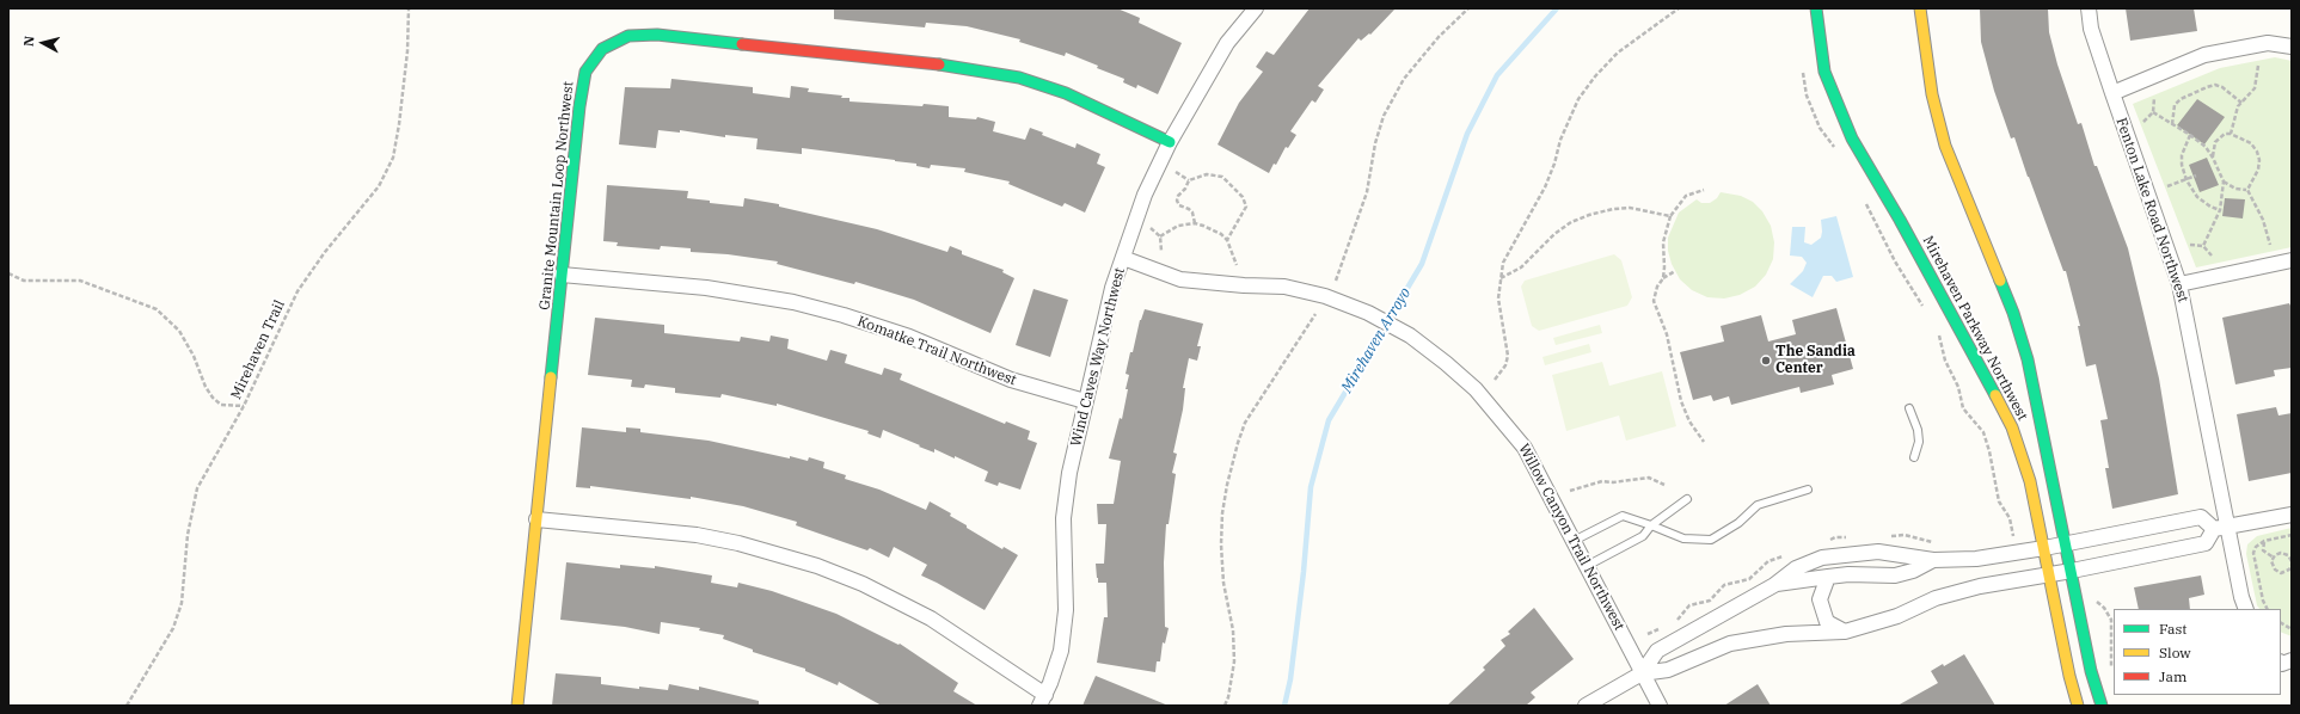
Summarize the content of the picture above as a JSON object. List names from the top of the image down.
{
  "streets": {
    "street": [
      "Granite Mountain Loop Northwest",
      "Fenton Lake Road Northwest",
      "Mirehaven Parkway Northwest",
      "Komatke Trail Northwest",
      "Wind Caves Way Northwest",
      "Willow Canyon Trail Northwest"
    ],
    "path": ["Mirehaven Trail"]
  },
  "crossings": [
    ["Granite Mountain Loop Northwest", "Komatke Trail Northwest"],
    ["Granite Mountain Loop Northwest", "Wind Caves Way Northwest"],
    ["Komatke Trail Northwest", "Wind Caves Way Northwest"],
    ["Wind Caves Way Northwest", "Willow Canyon Trail Northwest"]
  ],
  "water": ["Mirehaven Arroyo"],
  "places": ["The Sandia Center"],
  "legend": ["Fast", "Slow", "Jam"],
  "north": "left"
}
